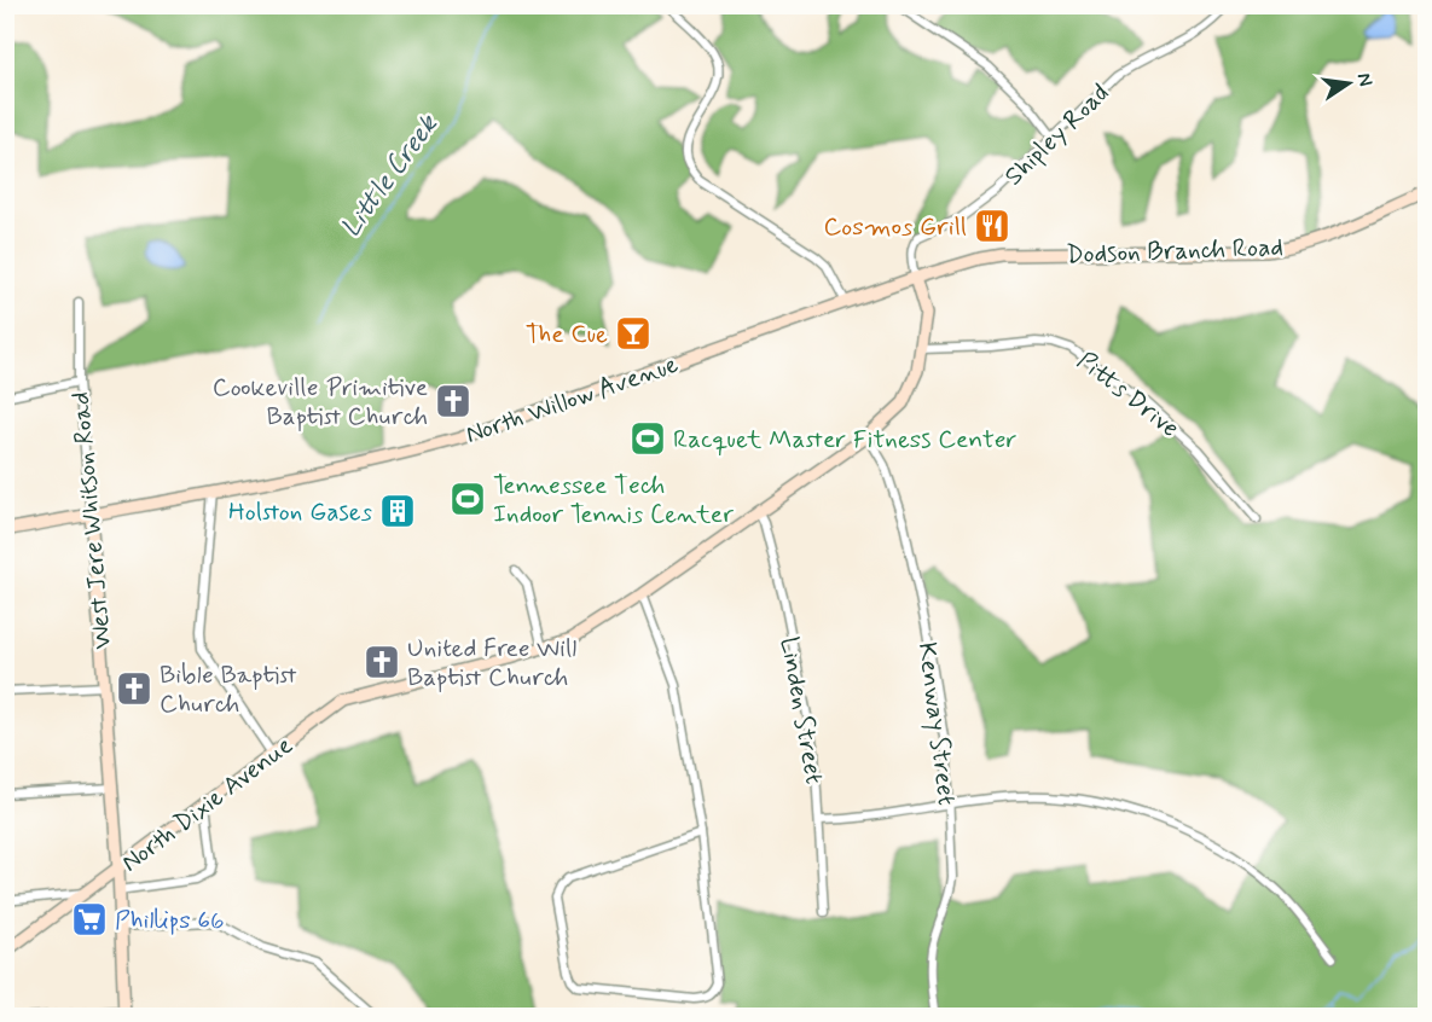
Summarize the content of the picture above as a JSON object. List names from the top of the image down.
{
  "streets": {
    "street": [
      "Shipley Road",
      "Dodson Branch Road",
      "Pitts Drive",
      "North Willow Avenue",
      "West Jere Whitson Road",
      "Linden Street",
      "Kenway Street",
      "North Dixie Avenue"
    ]
  },
  "crossings": [
    ["Shipley Road", "Dodson Branch Road"],
    ["Shipley Road", "North Willow Avenue"],
    ["Shipley Road", "North Dixie Avenue"],
    ["Dodson Branch Road", "North Willow Avenue"],
    ["Dodson Branch Road", "North Dixie Avenue"],
    ["Pitts Drive", "North Dixie Avenue"],
    ["North Willow Avenue", "West Jere Whitson Road"],
    ["North Willow Avenue", "North Dixie Avenue"],
    ["West Jere Whitson Road", "North Dixie Avenue"],
    ["Linden Street", "North Dixie Avenue"],
    ["Kenway Street", "North Dixie Avenue"]
  ],
  "water": ["Little Creek"],
  "places": {
    "restaurant": ["Cosmos Grill"],
    "bar": ["The Cue"],
    "church": ["Cookeville Primitive Baptist Church", "United Free Will Baptist Church", "Bible Baptist Church"],
    "sports": ["Racquet Master Fitness Center", "Tennessee Tech Indoor Tennis Center"],
    "building": ["Holston Gases"],
    "supermarket": ["Phillips 66"]
  },
  "north": "right"
}
